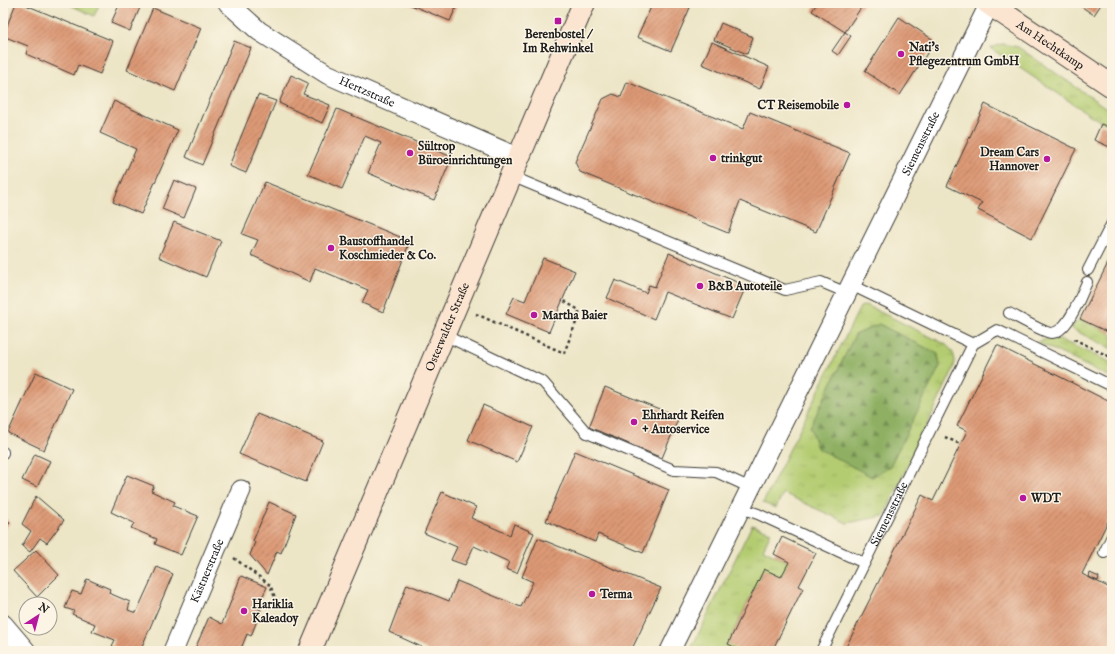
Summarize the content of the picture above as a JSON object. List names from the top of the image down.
{
  "streets": {
    "street": [
      "Am Hechtkamp",
      "Hertzstraße",
      "Siemensstraße",
      "Osterwalder Straße",
      "Kästnerstraße"
    ]
  },
  "crossings": [
    ["Am Hechtkamp", "Siemensstraße"],
    ["Hertzstraße", "Osterwalder Straße"]
  ],
  "places": {
    "transit": ["Berenbostel / Im Rehwinkel"],
    "other": [
      "Nati's Pflegezentrum GmbH",
      "CT Reisemobile",
      "Sültrop Büroeinrichtungen",
      "trinkgut",
      "Dream Cars Hannover",
      "Baustoffhandel Koschmieder & Co.",
      "B&B Autoteile",
      "Martha Baier",
      "Ehrhardt Reifen + Autoservice",
      "WDT",
      "Terma",
      "Hariklia Kaleadoy"
    ]
  },
  "north": "top right"
}
